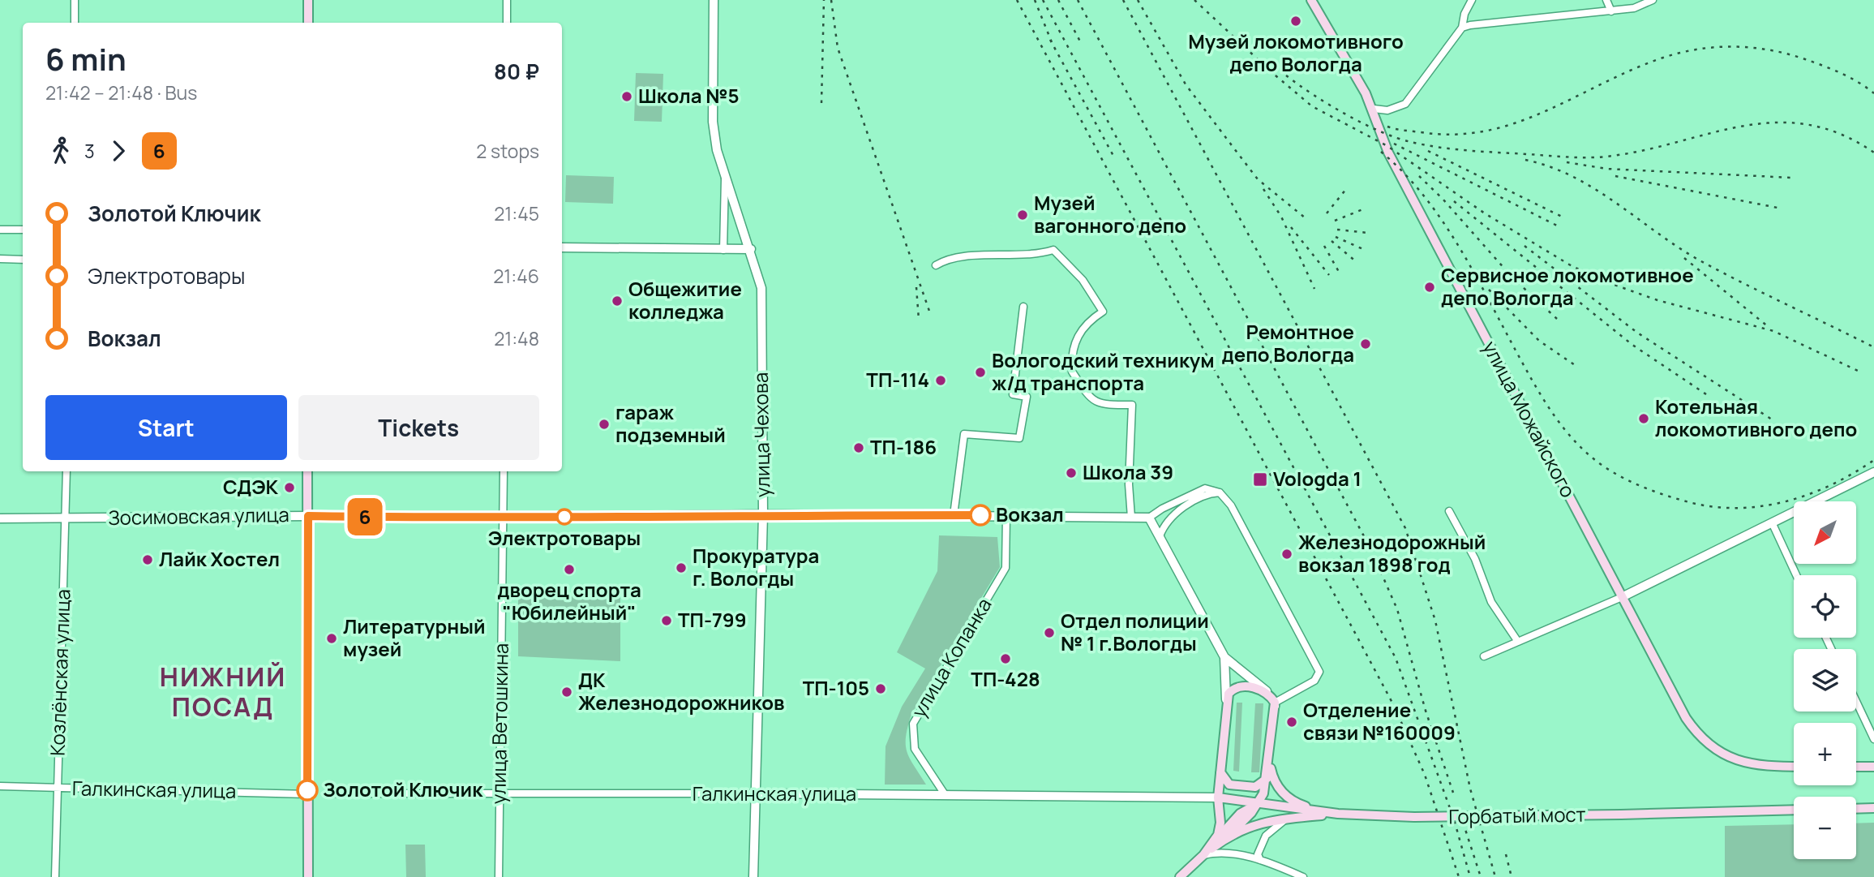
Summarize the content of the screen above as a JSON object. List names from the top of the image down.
{
  "streets": {
    "main road": ["улица Можайского", "Горбатый мост"],
    "street": [
      "улица Чехова",
      "Зосимовская улица",
      "улица Копанка",
      "Козлёнская улица",
      "улица Ветошкина",
      "Галкинская улица"
    ]
  },
  "crossings": [
    ["улица Чехова", "Зосимовская улица"],
    ["улица Чехова", "Галкинская улица"],
    ["Зосимовская улица", "улица Копанка"],
    ["Зосимовская улица", "Козлёнская улица"],
    ["Зосимовская улица", "улица Ветошкина"],
    ["улица Копанка", "Галкинская улица"],
    ["Козлёнская улица", "Галкинская улица"],
    ["улица Ветошкина", "Галкинская улица"]
  ],
  "districts": ["НИЖНИЙ ПОСАД"],
  "places": {
    "other": [
      "Музей локомотивного депо Вологда",
      "Школа №5",
      "Музей вагонного депо",
      "Сервисное локомотивное депо Вологда",
      "Общежитие колледжа",
      "Ремонтное депо Вологда",
      "Вологодский техникум ж/д транспорта",
      "ТП-114",
      "Котельная локомотивного депо",
      "гараж подземный",
      "ТП-186",
      "Школа 39",
      "СДЭК",
      "Вокзал",
      "Электротовары",
      "Железнодорожный вокзал 1898 год",
      "Лайк Хостел",
      "Прокуратура г. Вологды",
      "дворец спорта \"Юбилейный\"",
      "ТП-799",
      "Отдел полиции № 1 г.Вологды",
      "Литературный музей",
      "ТП-428",
      "ТП-105",
      "ДК Железнодорожников",
      "Отделение связи №160009",
      "Золотой Ключик"
    ],
    "transit": ["Vologda 1"]
  },
  "lines": ["bus line 6"],
  "north": "bottom left",
  "page": {
    "on_map": "6",
    "heading": ["6 min", "21:42 – 21:48 · Bus", "80 ₽"],
    "legs": ["3", "6", "2 stops"],
    "list": [
      {
        "name": "Золотой Ключик",
        "value": "21:45"
      },
      {
        "name": "Электротовары",
        "value": "21:46"
      },
      {
        "name": "Вокзал",
        "value": "21:48"
      }
    ],
    "buttons": ["Start", "Tickets"],
    "map_buttons": ["+", "−"]
  }
}
